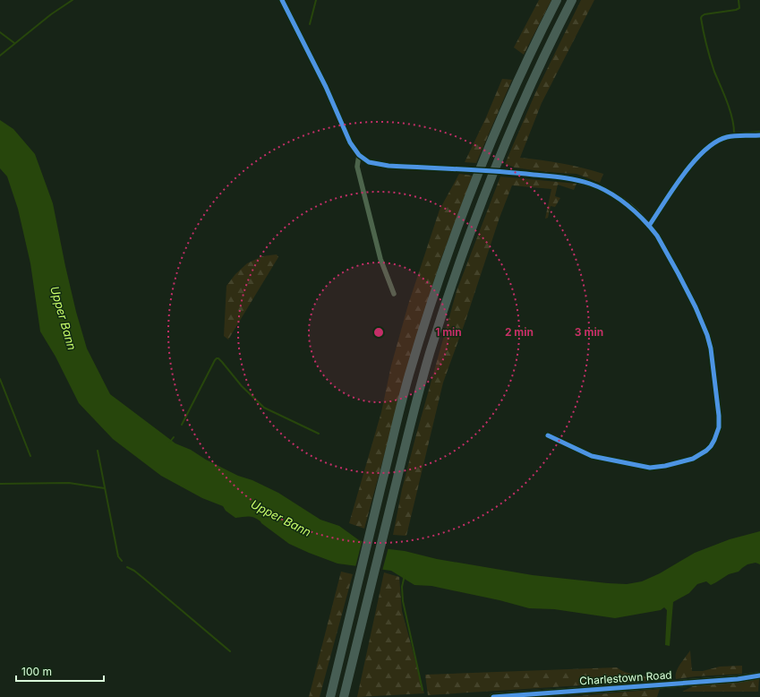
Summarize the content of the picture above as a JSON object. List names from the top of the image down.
{
  "streets": {
    "main road": ["Charlestown Road"]
  },
  "water": ["Upper Bann"],
  "scale_bar": "100 m",
  "rings": ["1 min", "2 min", "3 min"]
}
